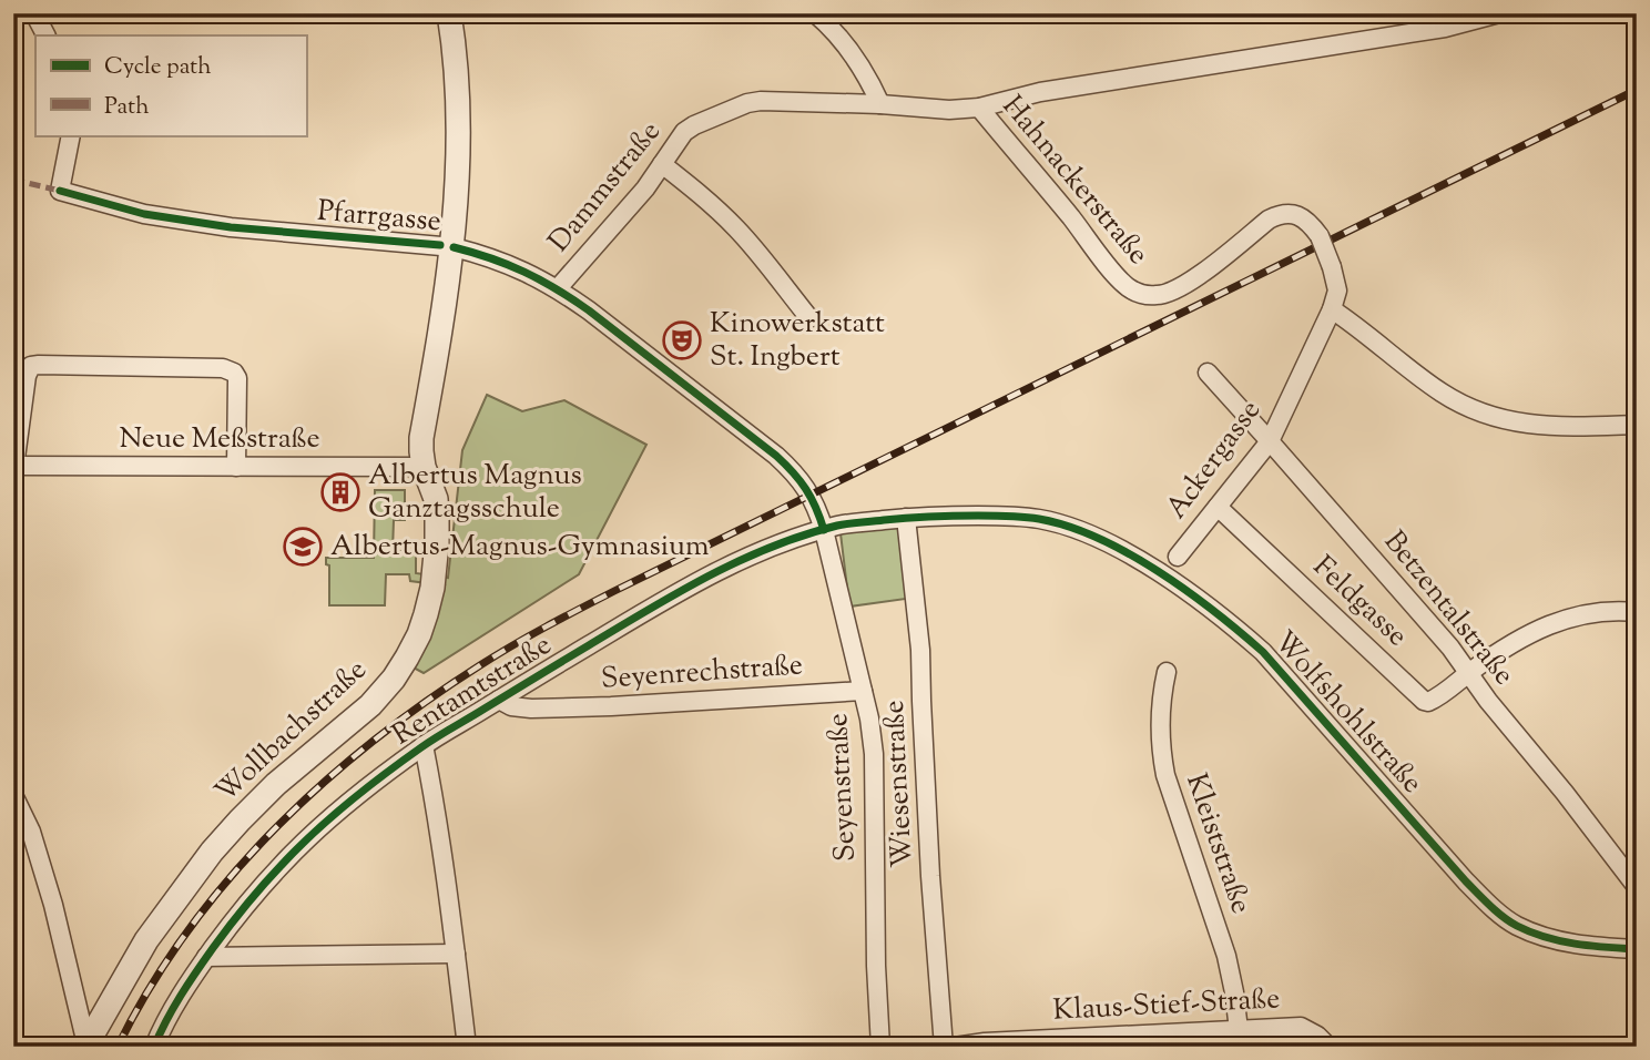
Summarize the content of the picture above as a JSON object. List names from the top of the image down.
{
  "streets": {
    "street": [
      "Hahnackerstraße",
      "Dammstraße",
      "Pfarrgasse",
      "Neue Meßstraße",
      "Ackergasse",
      "Feldgasse",
      "Betzentalstraße",
      "Seyenrechstraße",
      "Rentamtstraße",
      "Wolfshohlstraße",
      "Wollbachstraße",
      "Wiesenstraße",
      "Seyenstraße",
      "Kleiststraße",
      "Klaus-Stief-Straße"
    ]
  },
  "crossings": [
    ["Hahnackerstraße", "Dammstraße"],
    ["Hahnackerstraße", "Ackergasse"],
    ["Dammstraße", "Pfarrgasse"],
    ["Pfarrgasse", "Rentamtstraße"],
    ["Pfarrgasse", "Wolfshohlstraße"],
    ["Pfarrgasse", "Wollbachstraße"],
    ["Pfarrgasse", "Seyenstraße"],
    ["Neue Meßstraße", "Wollbachstraße"],
    ["Ackergasse", "Feldgasse"],
    ["Ackergasse", "Betzentalstraße"],
    ["Feldgasse", "Betzentalstraße"],
    ["Seyenrechstraße", "Rentamtstraße"],
    ["Seyenrechstraße", "Seyenstraße"],
    ["Rentamtstraße", "Wolfshohlstraße"],
    ["Rentamtstraße", "Seyenstraße"],
    ["Wolfshohlstraße", "Wiesenstraße"],
    ["Wolfshohlstraße", "Seyenstraße"],
    ["Kleiststraße", "Klaus-Stief-Straße"]
  ],
  "places": {
    "theatre": ["Kinowerkstatt St. Ingbert"],
    "building": ["Albertus Magnus Ganztagsschule"],
    "school or university": ["Albertus-Magnus-Gymnasium"]
  },
  "legend": ["Cycle path", "Path"]
}
